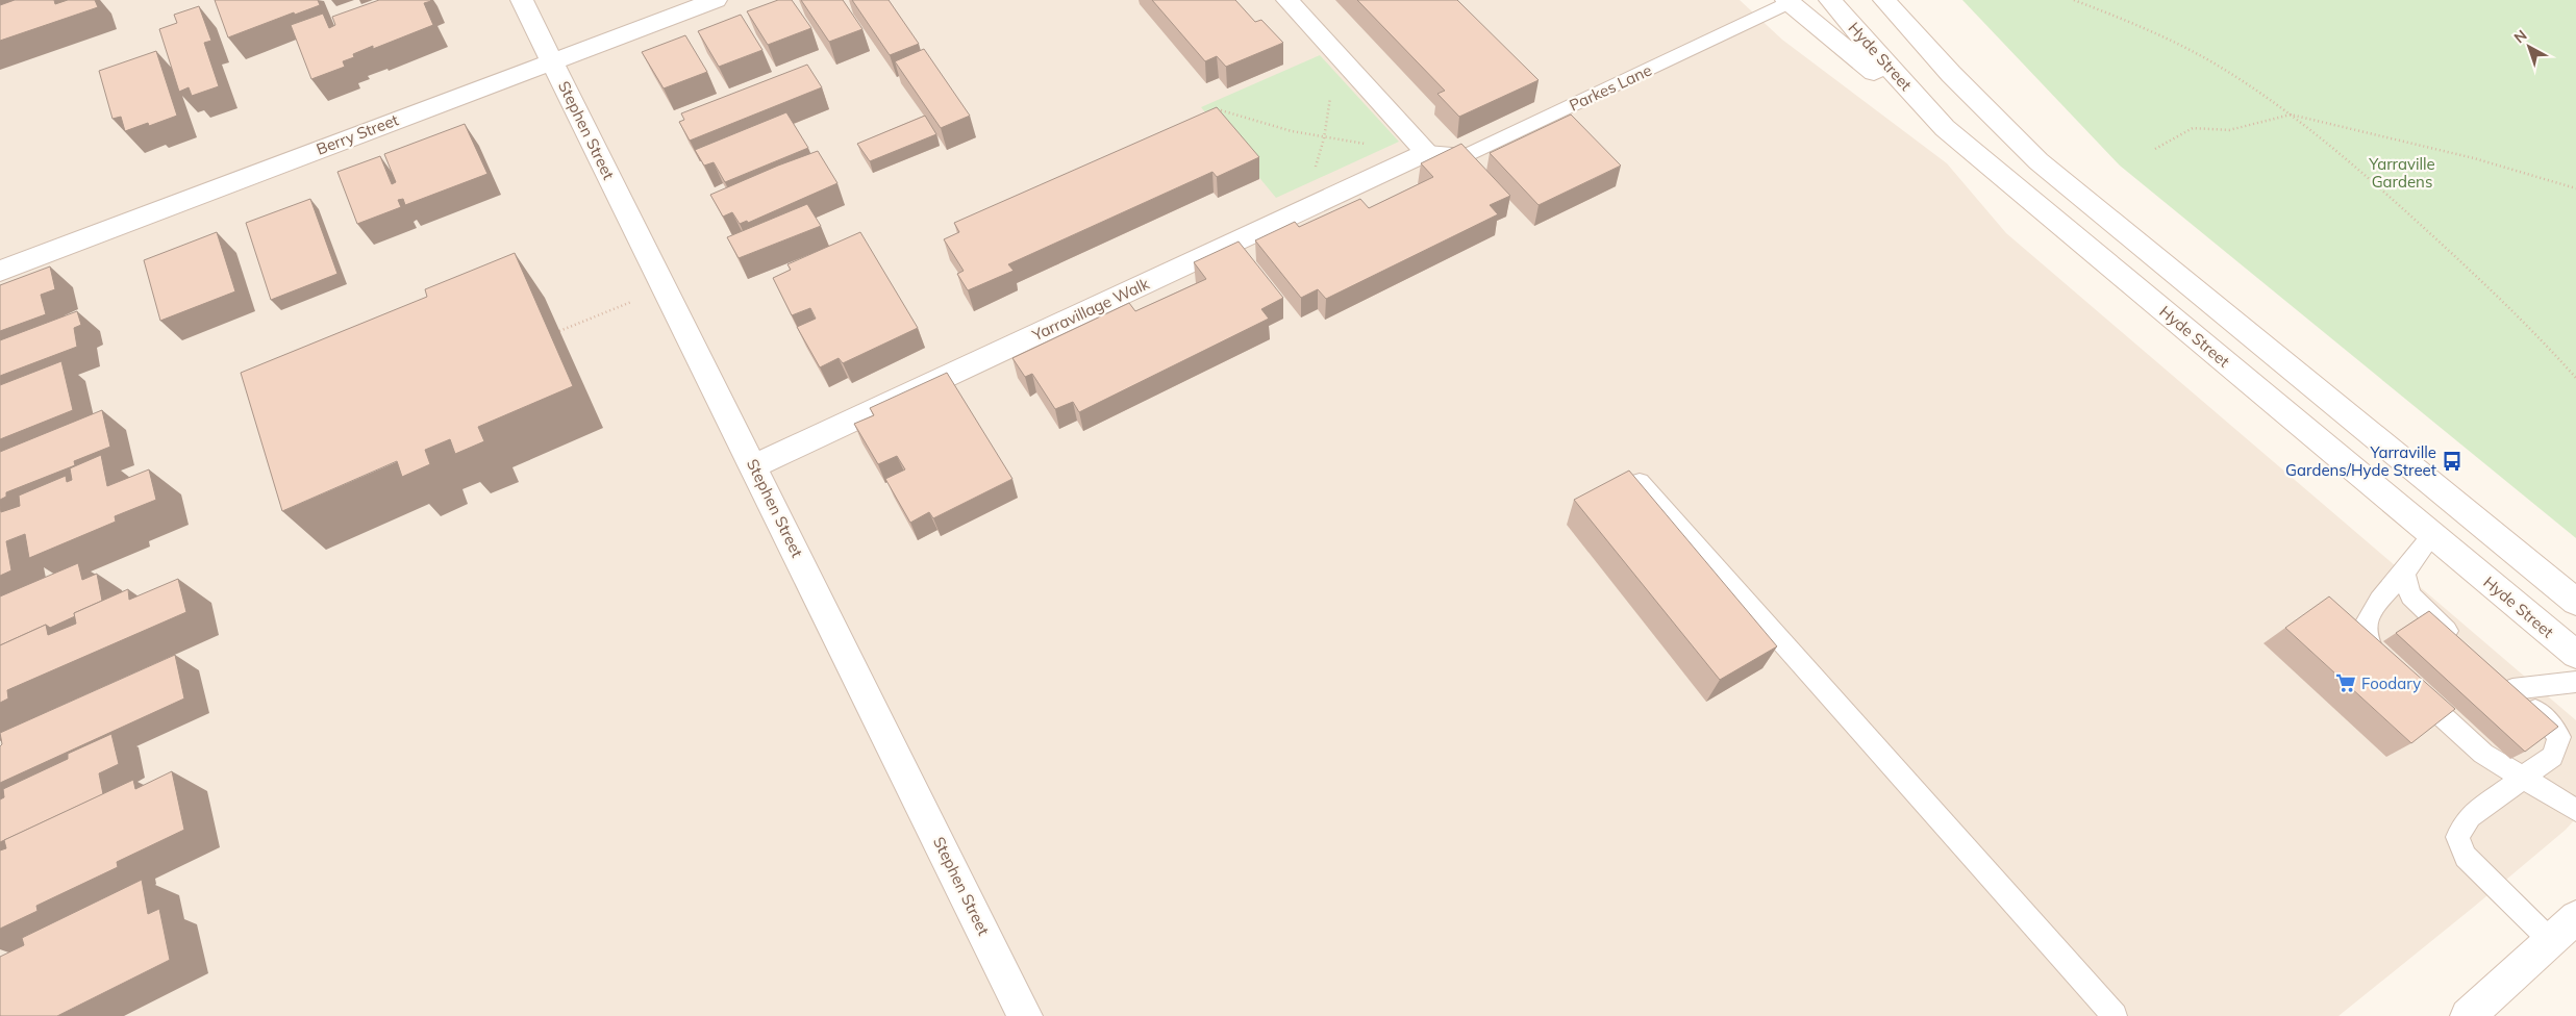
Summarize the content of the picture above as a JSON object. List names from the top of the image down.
{
  "streets": {
    "street": [
      "Hyde Street",
      "Stephen Street",
      "Berry Street",
      "Yarravillage Walk"
    ],
    "lane": ["Parkes Lane"]
  },
  "crossings": [
    ["Parkes Lane", "Yarravillage Walk"],
    ["Stephen Street", "Berry Street"],
    ["Stephen Street", "Yarravillage Walk"]
  ],
  "parks": ["Yarraville Gardens"],
  "places": {
    "bus stop": ["Yarraville Gardens/Hyde Street"],
    "supermarket": ["Foodary"]
  },
  "north": "top left"
}
